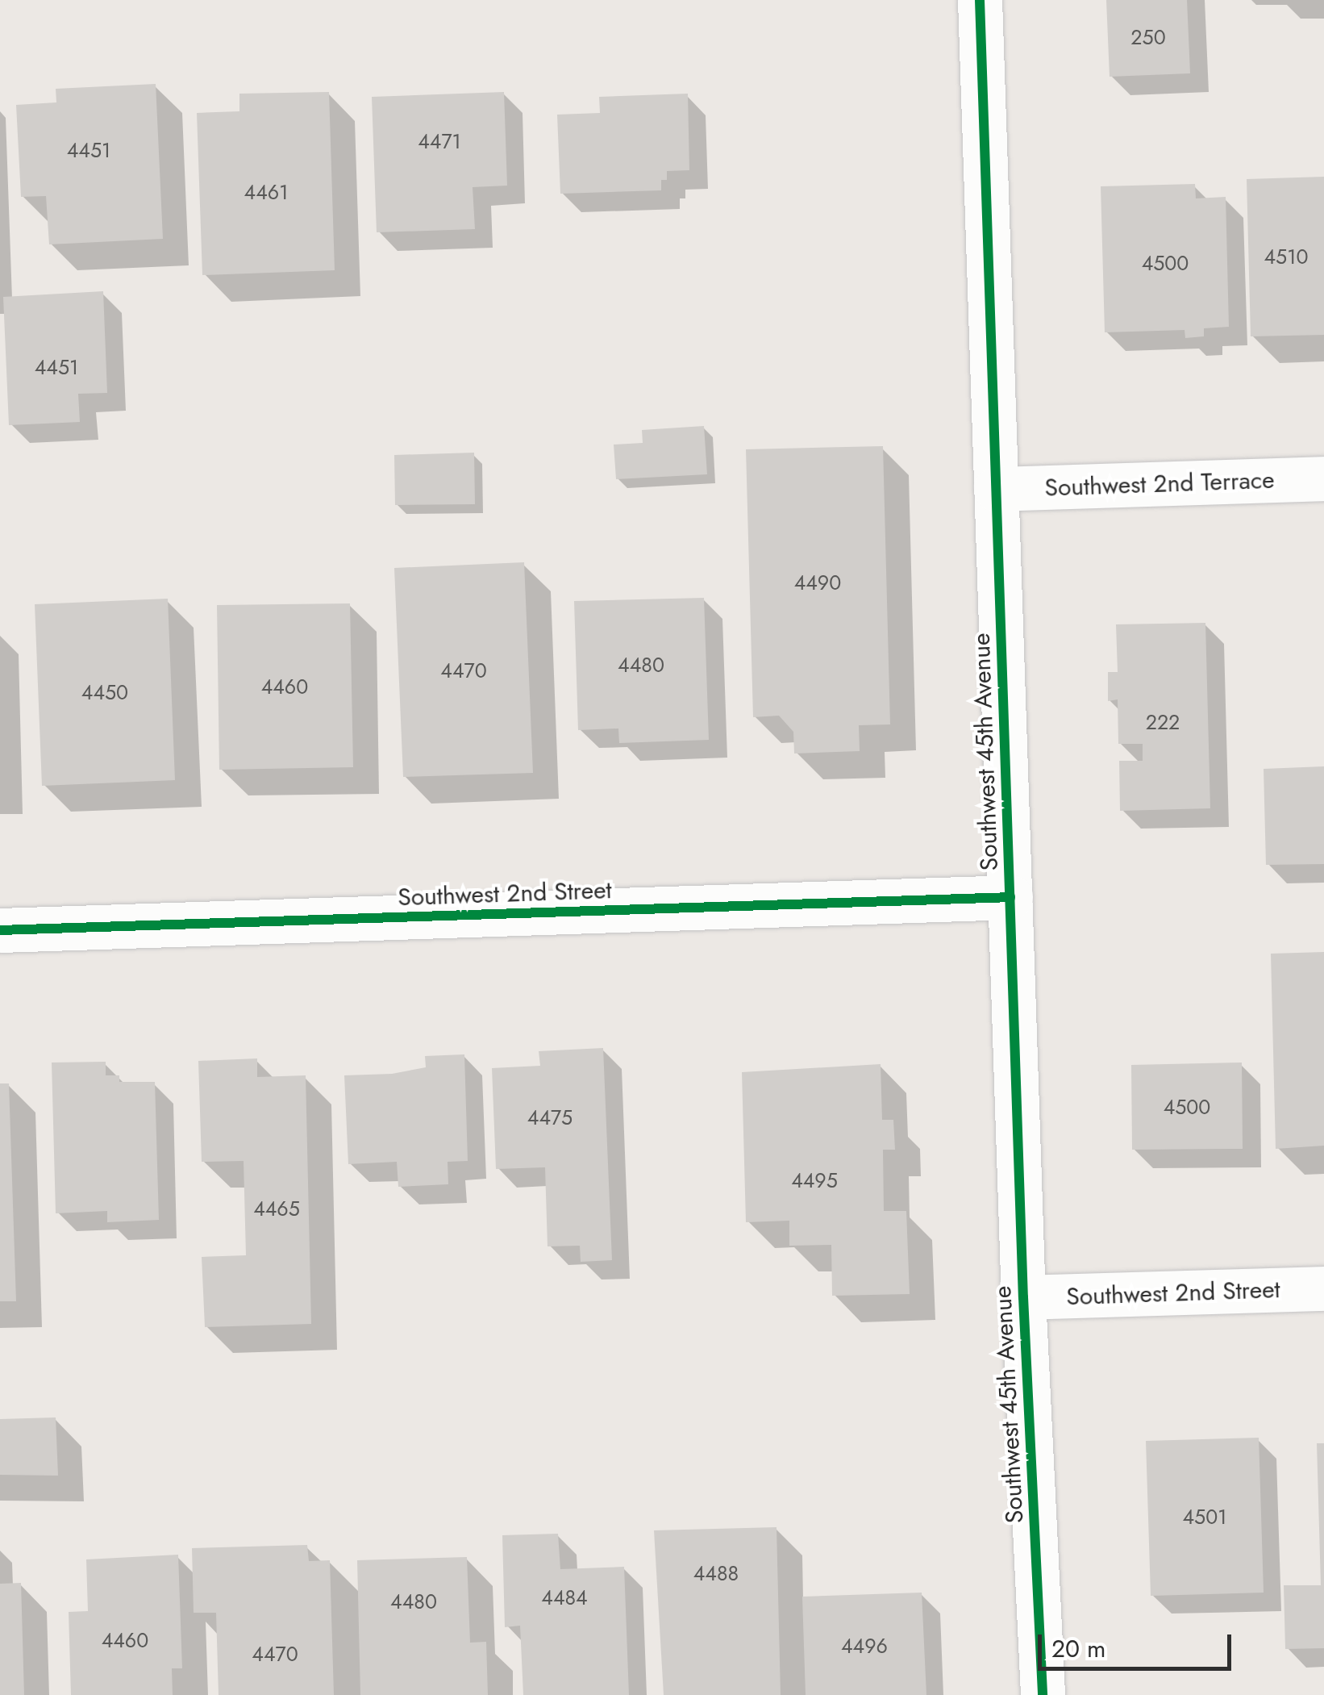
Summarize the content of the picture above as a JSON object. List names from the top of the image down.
{
  "streets": {
    "street": ["Southwest 2nd Terrace", "Southwest 45th Avenue", "Southwest 2nd Street"]
  },
  "crossings": [
    ["Southwest 2nd Terrace", "Southwest 45th Avenue"],
    ["Southwest 45th Avenue", "Southwest 2nd Street"]
  ],
  "house_numbers": [
    "250",
    "4471",
    "4451",
    "4461",
    "4510",
    "4500",
    "4451",
    "4490",
    "4480",
    "4470",
    "4460",
    "4450",
    "222",
    "4500",
    "4475",
    "4495",
    "4465",
    "4501",
    "4488",
    "4484",
    "4480",
    "4460",
    "4496",
    "4470"
  ],
  "scale_bar": "20 m"
}
